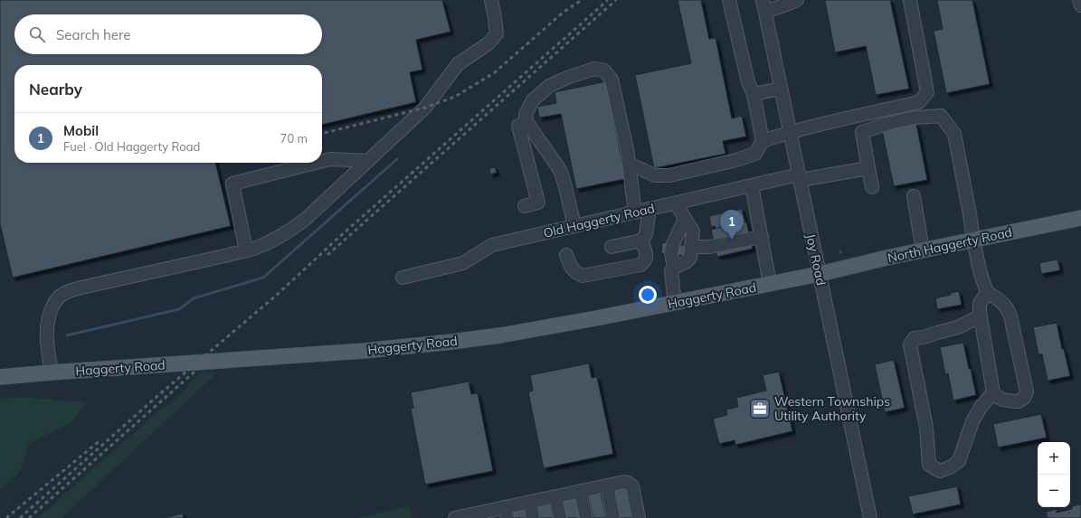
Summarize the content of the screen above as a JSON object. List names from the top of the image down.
{
  "streets": {
    "main road": ["North Haggerty Road", "Haggerty Road"],
    "street": ["Old Haggerty Road", "Joy Road"]
  },
  "crossings": [
    ["Old Haggerty Road", "Joy Road"],
    ["North Haggerty Road", "Joy Road"],
    ["North Haggerty Road", "Haggerty Road"],
    ["Joy Road", "Haggerty Road"]
  ],
  "places": {
    "office": ["Western Townships Utility Authority"]
  },
  "page": {
    "search": "Search here",
    "heading": "Nearby",
    "list": [
      {
        "mark": "1",
        "name": "Mobil",
        "note": "Fuel · Old Haggerty Road",
        "value": "70 m"
      }
    ],
    "pins": "1",
    "map_buttons": ["+", "−"]
  }
}
